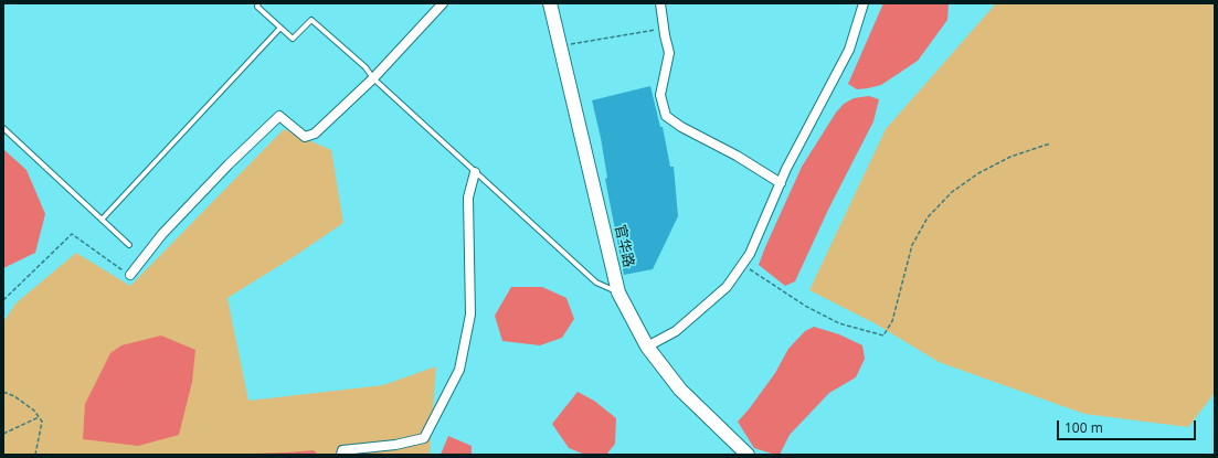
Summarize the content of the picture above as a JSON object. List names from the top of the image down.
{
  "streets": {
    "main road": ["官华路"]
  },
  "scale_bar": "100 m"
}
